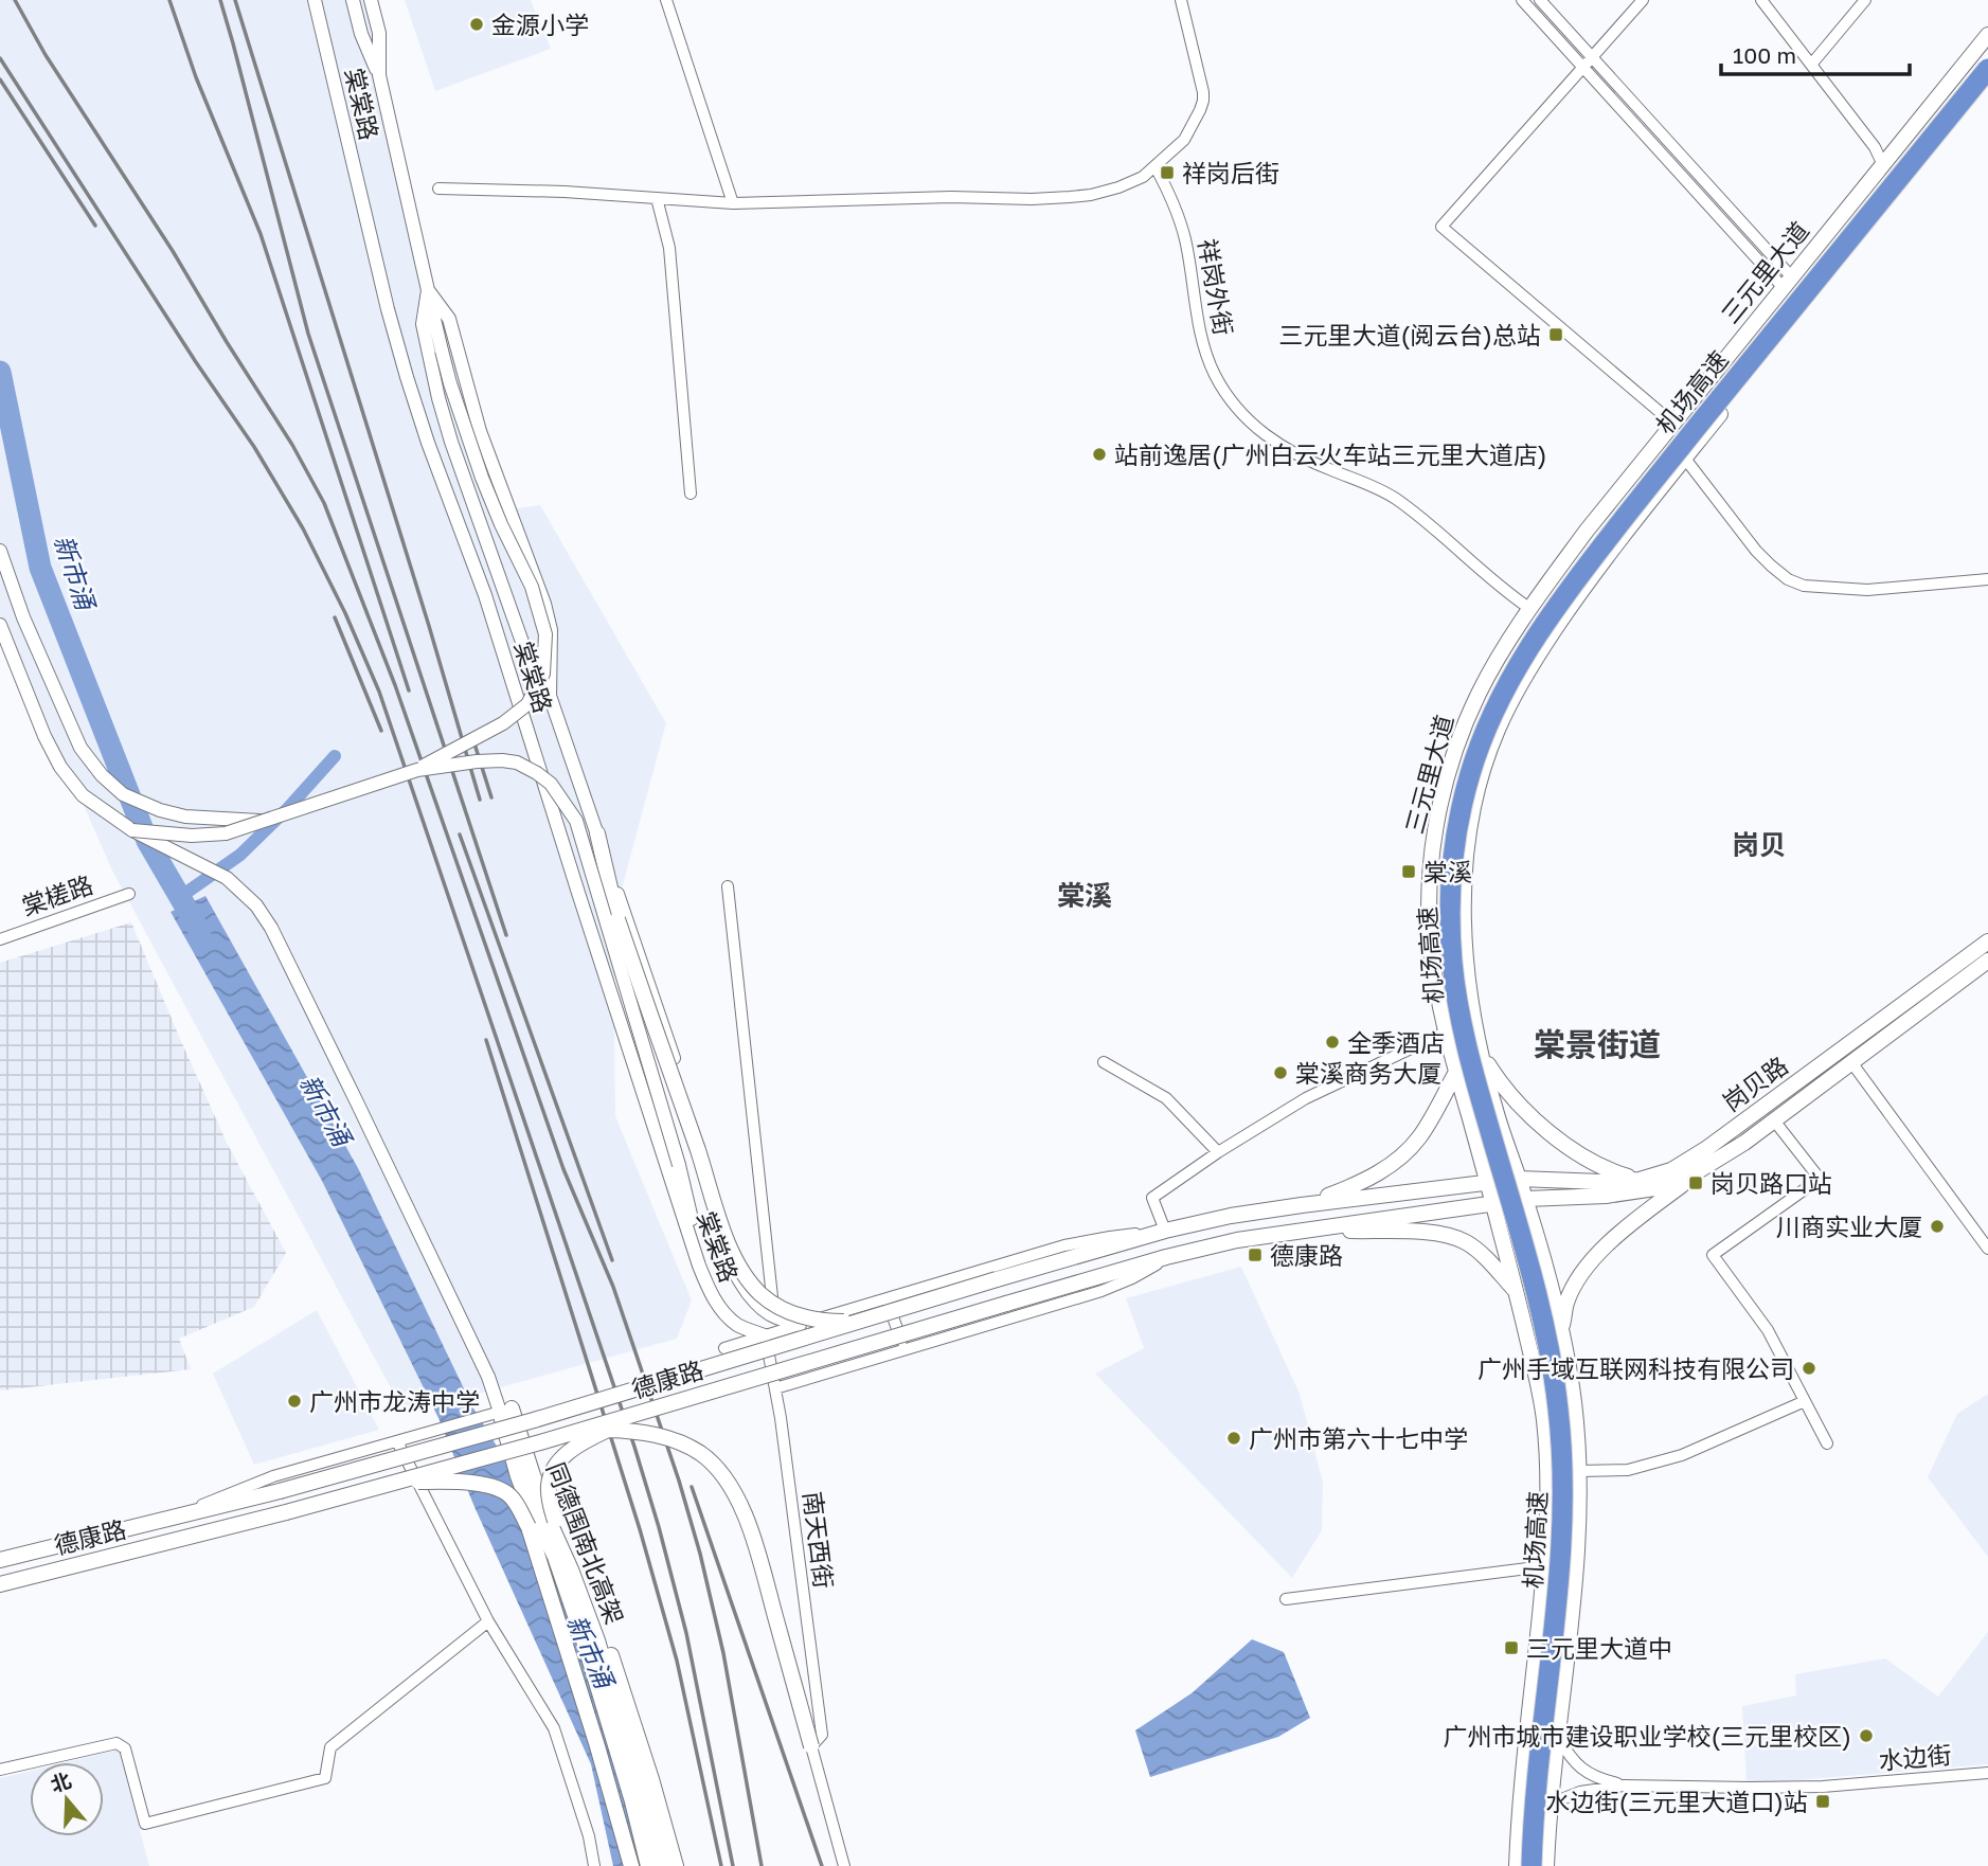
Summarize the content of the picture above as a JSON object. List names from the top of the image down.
{
  "streets": {
    "highway": ["机场高速"],
    "main road": [
      "三元里大道",
      "岗贝路",
      "德康路",
      "同德围南北高架"
    ],
    "street": [
      "棠棠路",
      "祥岗外街",
      "棠槎路",
      "南天西街",
      "水边街"
    ]
  },
  "crossings": [
    ["棠棠路", "南天西街"],
    ["三元里大道", "祥岗外街"],
    ["三元里大道", "德康路"],
    ["岗贝路", "德康路"]
  ],
  "districts": ["岗贝", "棠溪", "棠景街道"],
  "water": ["新市涌"],
  "places": {
    "other": [
      "金源小学",
      "站前逸居(广州白云火车站三元里大道店)",
      "全季酒店",
      "棠溪商务大厦",
      "川商实业大厦",
      "广州手域互联网科技有限公司",
      "广州市龙涛中学",
      "广州市第六十七中学",
      "广州市城市建设职业学校(三元里校区)"
    ],
    "transit": [
      "祥岗后街",
      "三元里大道(阅云台)总站",
      "棠溪",
      "岗贝路口站",
      "德康路",
      "三元里大道中",
      "水边街(三元里大道口)站"
    ]
  },
  "scale_bar": "100 m",
  "north": "top"
}
